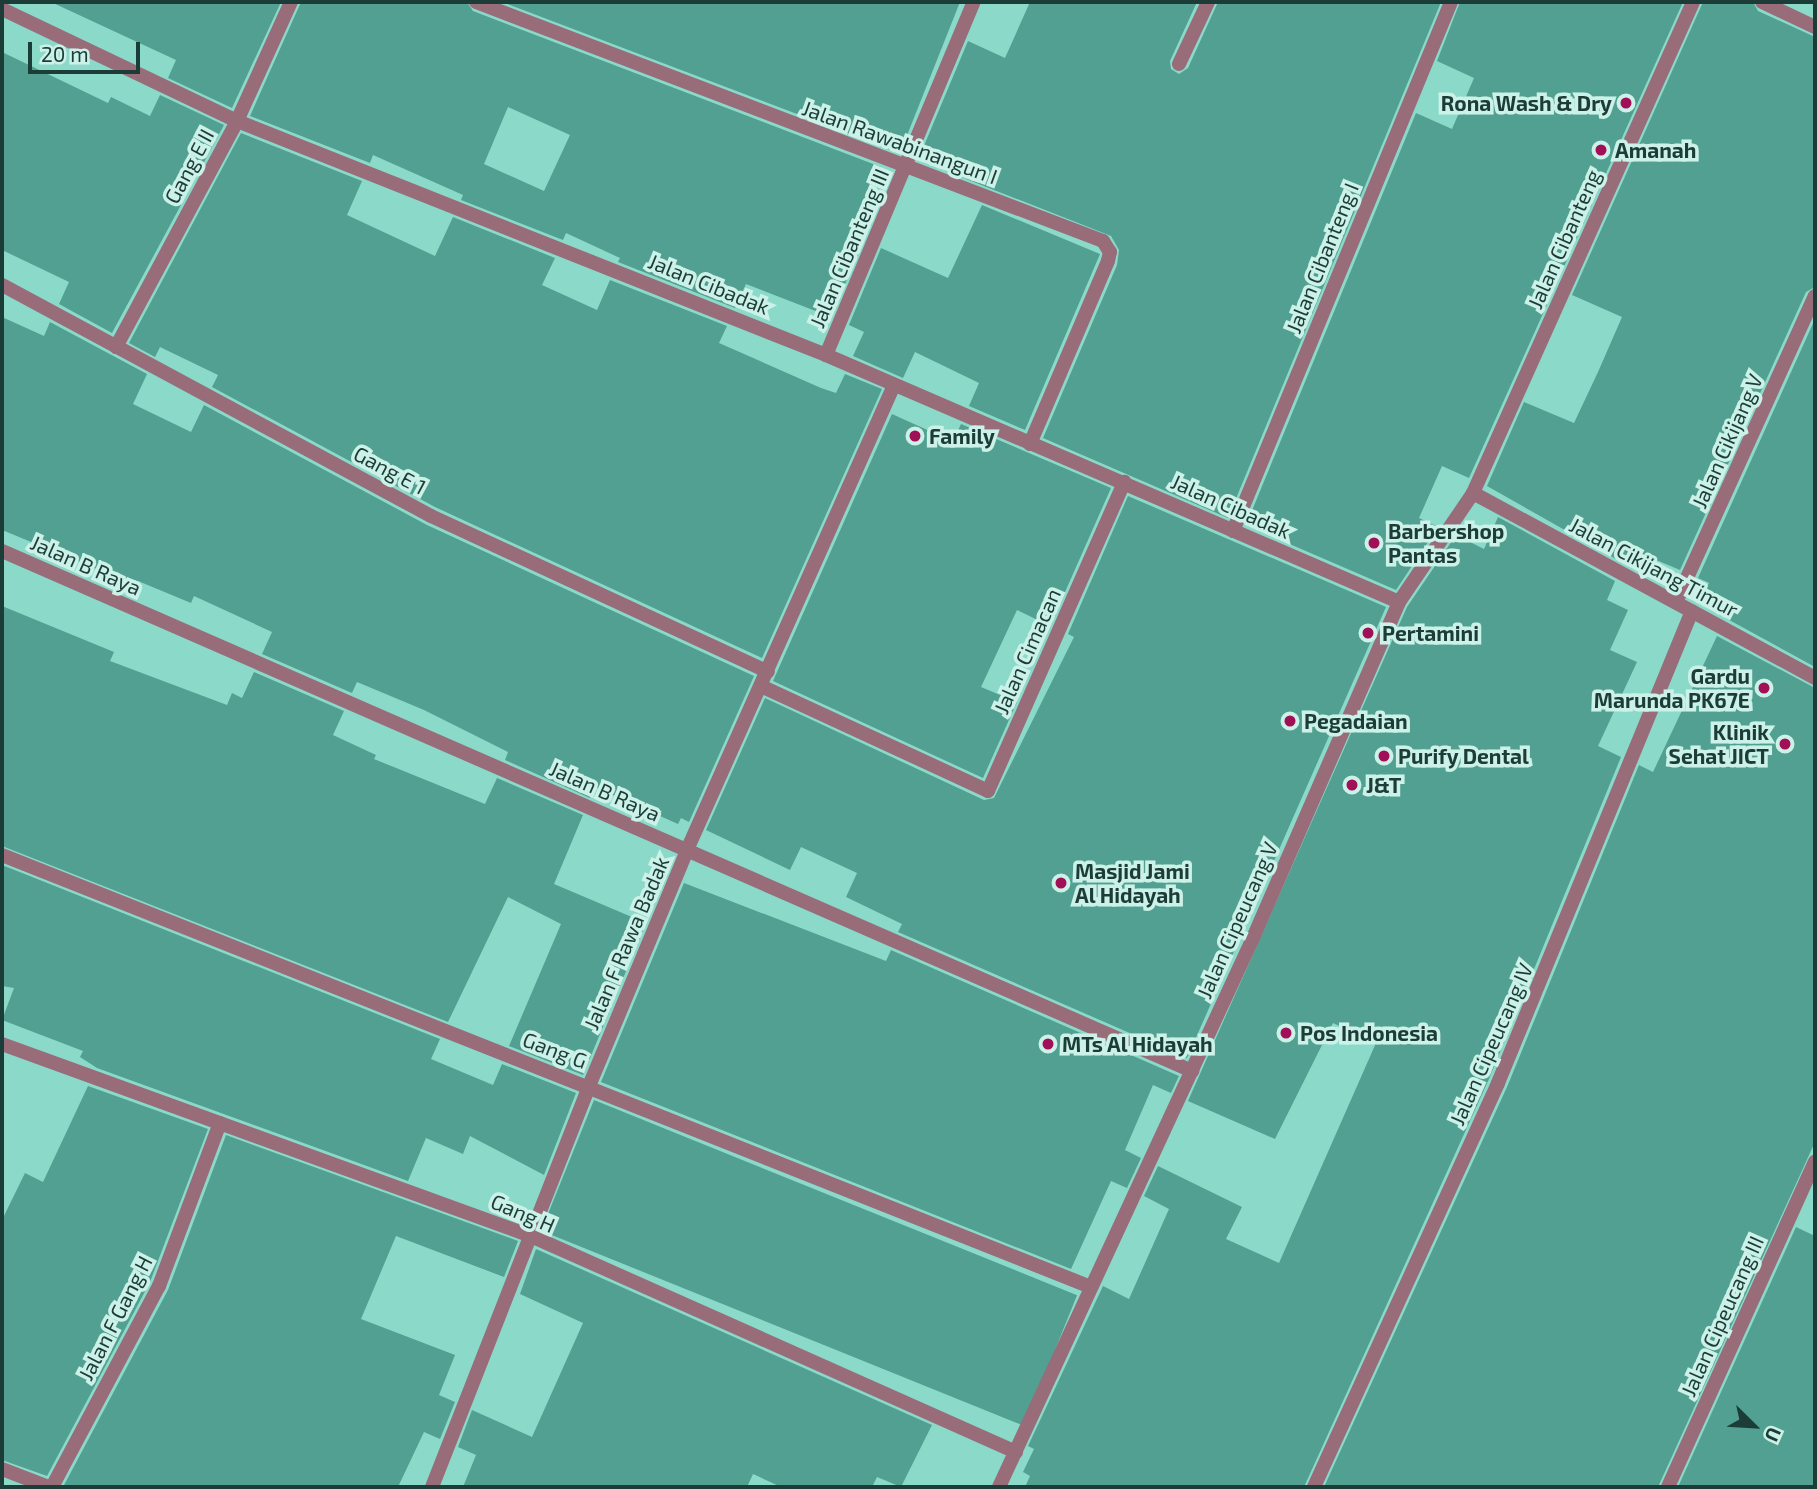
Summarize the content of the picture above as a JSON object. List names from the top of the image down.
{
  "streets": {
    "street": [
      "Jalan Rawabinangun I",
      "Gang E II",
      "Jalan Cibanteng",
      "Jalan Cibanteng III",
      "Jalan Cibanteng I",
      "Jalan Cibadak",
      "Jalan Cikijang V",
      "Gang E 1",
      "Jalan B Raya",
      "Jalan Cikijang Timur",
      "Jalan Cimacan",
      "Jalan Cipeucang V",
      "Jalan F Rawa Badak",
      "Jalan Cipeucang IV",
      "Gang G",
      "Gang H",
      "Jalan Cipeucang III",
      "Jalan F Gang H"
    ]
  },
  "crossings": [
    ["Jalan Rawabinangun I", "Jalan Cibanteng III"],
    ["Jalan Rawabinangun I", "Jalan Cibadak"],
    ["Gang E II", "Jalan Cibadak"],
    ["Gang E II", "Gang E 1"],
    ["Jalan Cibanteng", "Jalan Cikijang Timur"],
    ["Jalan Cibanteng", "Jalan Cipeucang V"],
    ["Jalan Cibanteng III", "Jalan Cibadak"],
    ["Jalan Cibanteng I", "Jalan Cibadak"],
    ["Jalan Cibadak", "Jalan Cimacan"],
    ["Jalan Cibadak", "Jalan Cipeucang V"],
    ["Jalan Cibadak", "Jalan F Rawa Badak"],
    ["Jalan Cikijang V", "Jalan Cikijang Timur"],
    ["Gang E 1", "Jalan F Rawa Badak"],
    ["Jalan B Raya", "Jalan Cipeucang V"],
    ["Jalan B Raya", "Jalan F Rawa Badak"],
    ["Jalan Cikijang Timur", "Jalan Cipeucang V"],
    ["Jalan Cikijang Timur", "Jalan Cipeucang IV"],
    ["Jalan Cimacan", "Jalan F Rawa Badak"],
    ["Jalan Cipeucang V", "Gang G"],
    ["Jalan Cipeucang V", "Gang H"],
    ["Jalan F Rawa Badak", "Gang G"],
    ["Jalan F Rawa Badak", "Gang H"],
    ["Gang H", "Jalan F Gang H"]
  ],
  "places": [
    "Rona Wash & Dry",
    "Amanah",
    "Family",
    "Barbershop Pantas",
    "Pertamini",
    "Gardu Marunda PK67E",
    "Pegadaian",
    "Klinik Sehat JICT",
    "Purify Dental",
    "J&T",
    "Masjid Jami Al Hidayah",
    "Pos Indonesia",
    "MTs Al Hidayah"
  ],
  "scale_bar": "20 m",
  "north": "bottom right"
}
